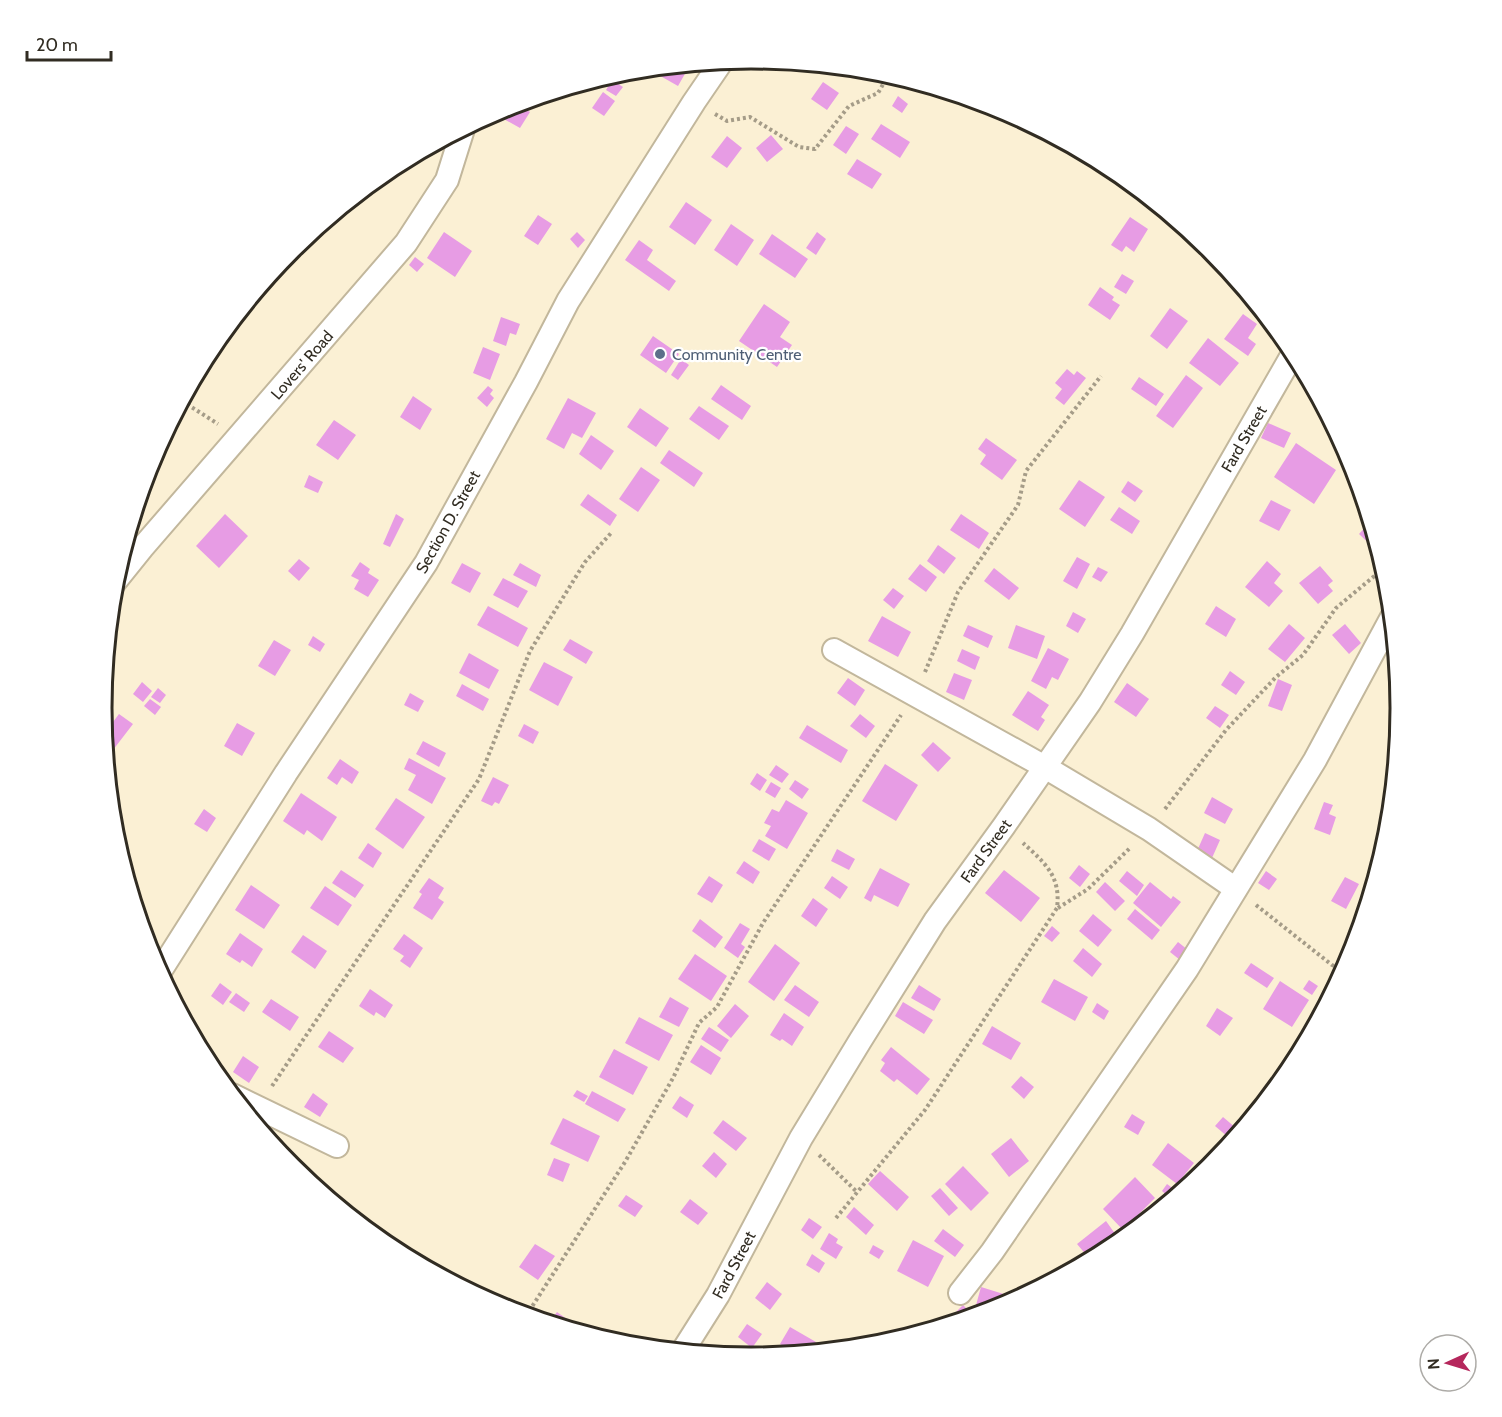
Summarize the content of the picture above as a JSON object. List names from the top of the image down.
{
  "streets": {
    "street": ["Lovers' Road", "Fard Street", "Section D. Street"]
  },
  "places": ["Community Centre"],
  "scale_bar": "20 m",
  "north": "left"
}
